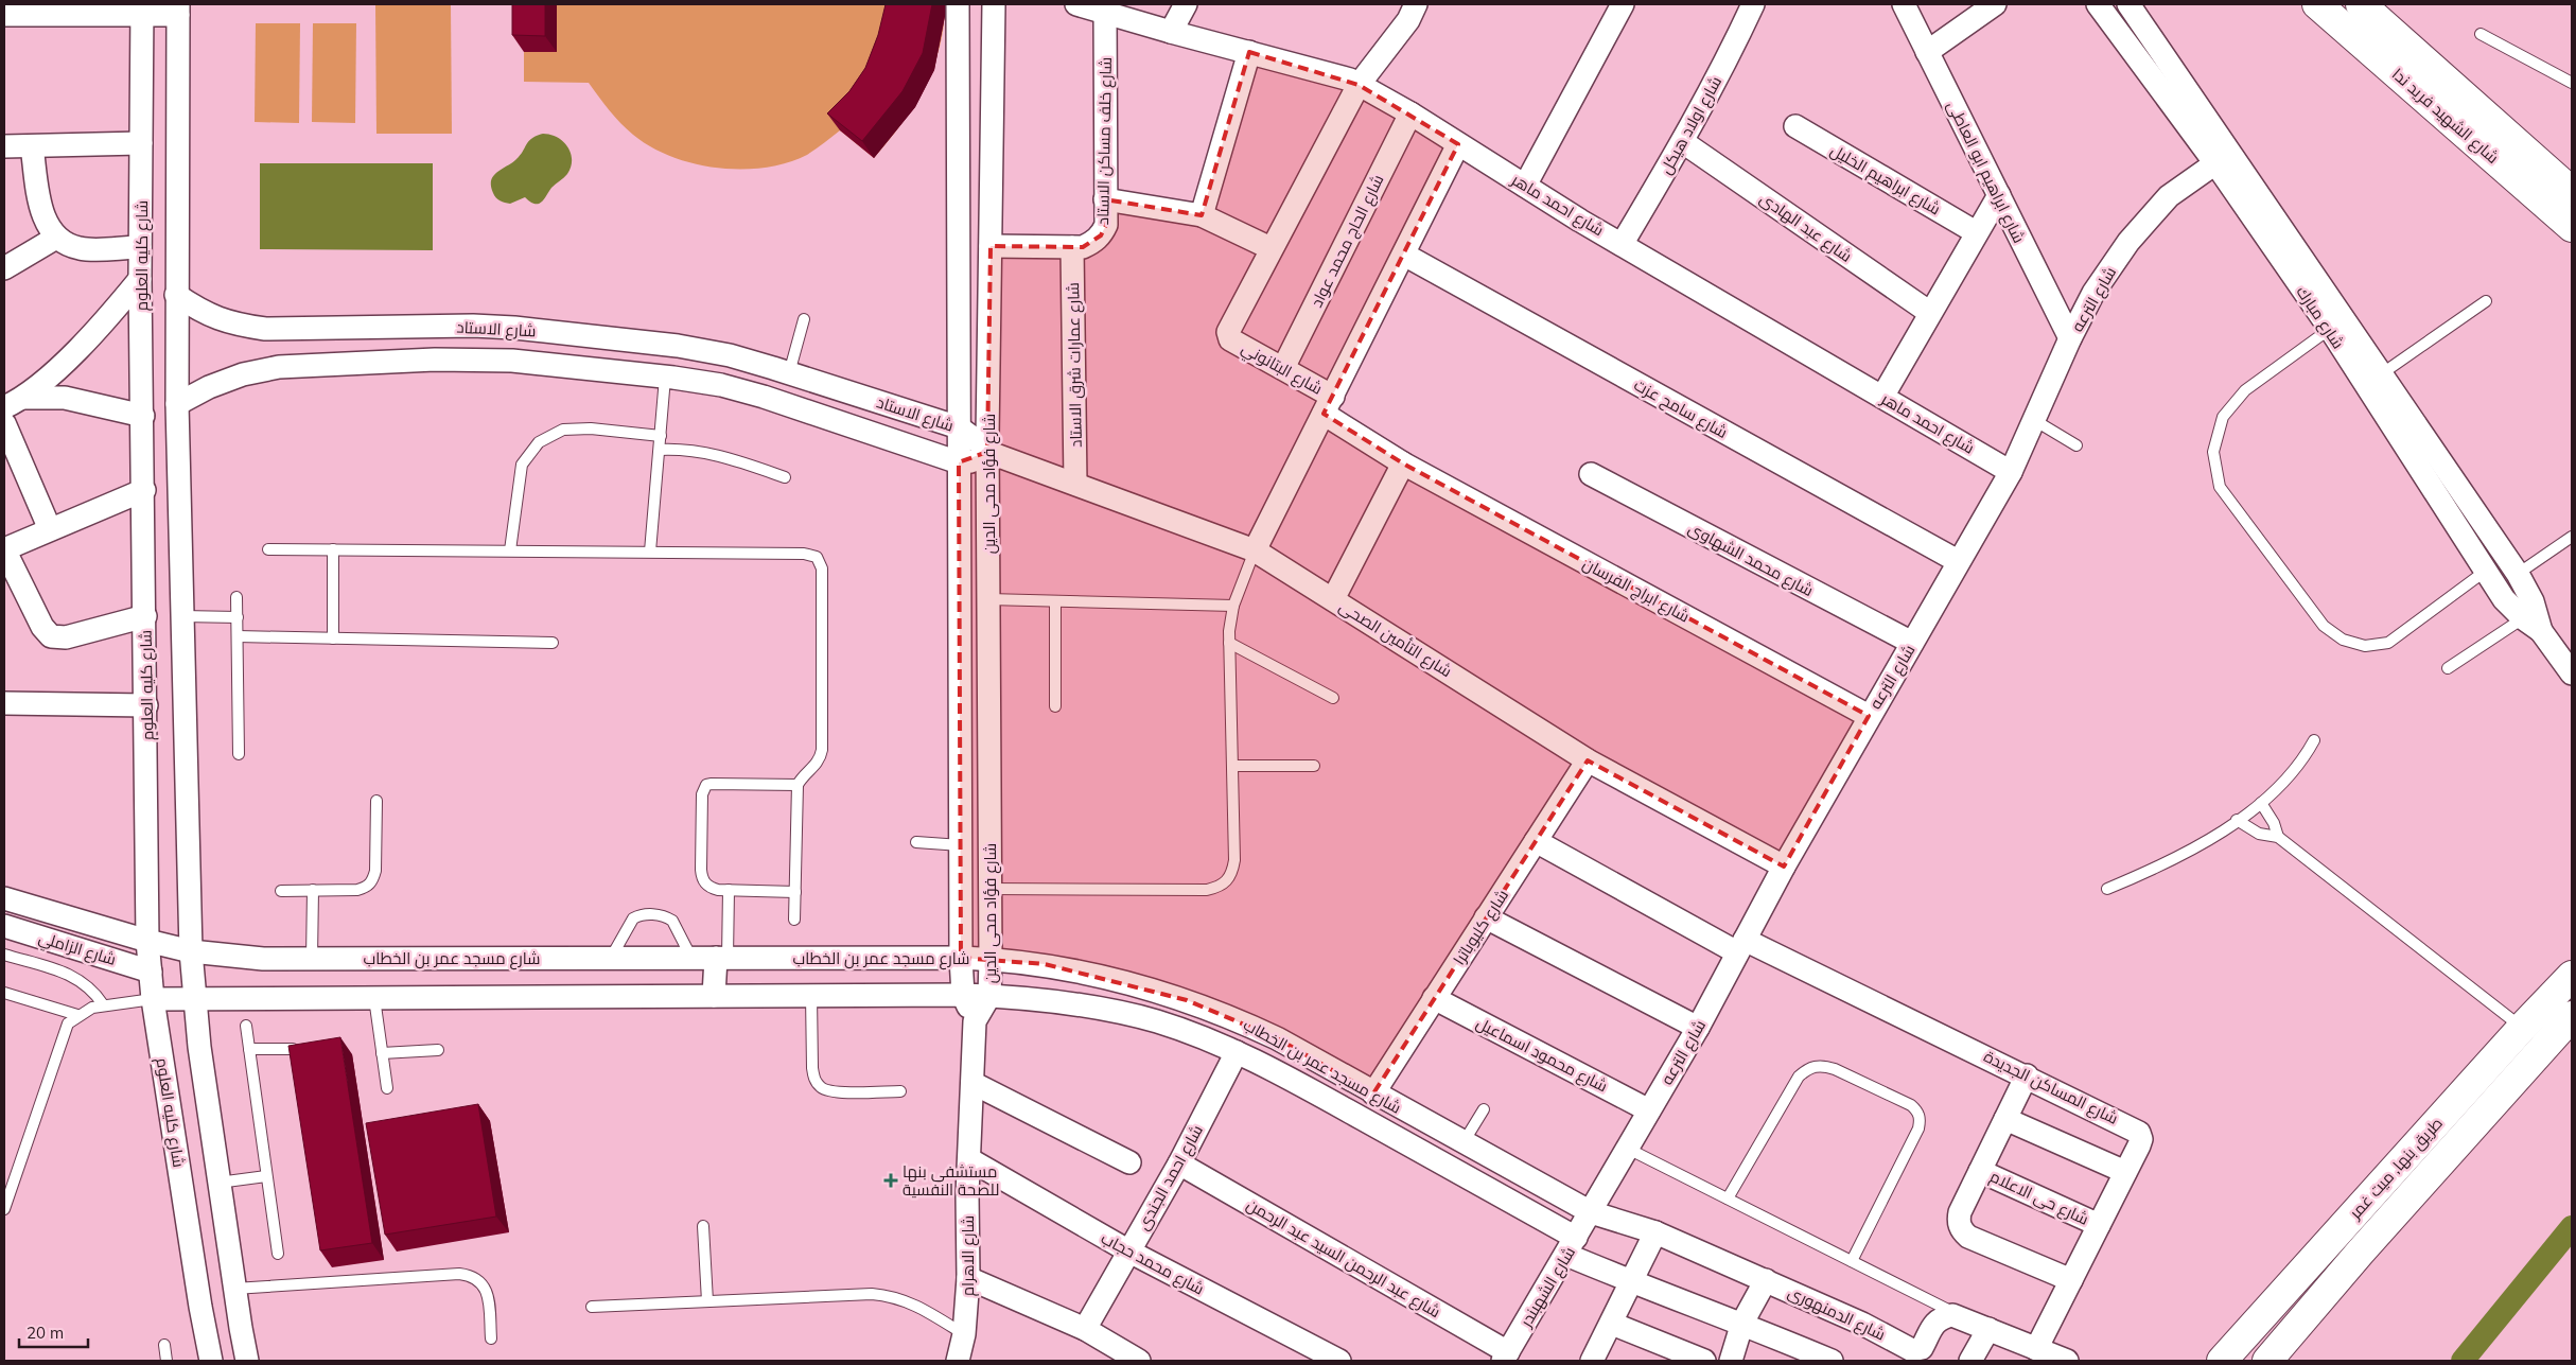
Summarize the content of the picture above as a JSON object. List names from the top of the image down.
{
  "streets": {
    "main road": ["شارع الشهيد فريد ندا", "طريق بنها, ميت غمر"],
    "street": [
      "شارع اولاد هيكل",
      "شارع خلف مساكن الاستاد",
      "شارع ابراهيم ابو العاطى",
      "شارع ابراهيم الخليل",
      "شارع احمد ماهر",
      "شارع عبد الهادى",
      "شارع الحاج محمد عواد",
      "شارع كليه العلوم",
      "شارع الترعه",
      "شارع مبارك",
      "شارع الاستاد",
      "شارع عمارات شرق الاستاد",
      "شارع البتانوني",
      "شارع سامح عزت",
      "شارع فؤاد محى الدين",
      "شارع محمد الشهاوى",
      "شارع ابراج الفرسان",
      "شارع التأمين الصحى",
      "شارع كليوباترا",
      "شارع الزاملي",
      "شارع مسجد عمر بن الخطاب",
      "شارع محمود اسماعيل",
      "شارع المساكن الجديدة",
      "شارع احمد الجندى",
      "شارع حى الاعلام",
      "شارع الاهرام",
      "شارع عبد الرحمن السيد عبد الرحمن",
      "شارع محمد حجاب",
      "شارع الشهبندر",
      "شارع الدمنهورى"
    ]
  },
  "crossings": [
    ["شارع اولاد هيكل", "شارع احمد ماهر"],
    ["شارع اولاد هيكل", "شارع عبد الهادى"],
    ["شارع خلف مساكن الاستاد", "شارع احمد ماهر"],
    ["شارع خلف مساكن الاستاد", "شارع عمارات شرق الاستاد"],
    ["شارع خلف مساكن الاستاد", "شارع فؤاد محى الدين"],
    ["شارع ابراهيم ابو العاطى", "شارع الترعه"],
    ["شارع احمد ماهر", "شارع الحاج محمد عواد"],
    ["شارع احمد ماهر", "شارع الترعه"],
    ["شارع الحاج محمد عواد", "شارع البتانوني"],
    ["شارع كليه العلوم", "شارع الزاملي"],
    ["شارع كليه العلوم", "شارع مسجد عمر بن الخطاب"],
    ["شارع الترعه", "شارع مبارك"],
    ["شارع الترعه", "شارع سامح عزت"],
    ["شارع الترعه", "شارع محمد الشهاوى"],
    ["شارع الترعه", "شارع ابراج الفرسان"],
    ["شارع الترعه", "شارع التأمين الصحى"],
    ["شارع الترعه", "شارع مسجد عمر بن الخطاب"],
    ["شارع الترعه", "شارع محمود اسماعيل"],
    ["شارع الترعه", "شارع المساكن الجديدة"],
    ["شارع الترعه", "شارع الشهبندر"],
    ["شارع الترعه", "شارع الدمنهورى"],
    ["شارع الاستاد", "شارع فؤاد محى الدين"],
    ["شارع الاستاد", "شارع التأمين الصحى"],
    ["شارع عمارات شرق الاستاد", "شارع التأمين الصحى"],
    ["شارع البتانوني", "شارع ابراج الفرسان"],
    ["شارع فؤاد محى الدين", "شارع التأمين الصحى"],
    ["شارع فؤاد محى الدين", "شارع مسجد عمر بن الخطاب"],
    ["شارع فؤاد محى الدين", "شارع الاهرام"],
    ["شارع التأمين الصحى", "شارع كليوباترا"],
    ["شارع كليوباترا", "شارع مسجد عمر بن الخطاب"],
    ["شارع كليوباترا", "شارع محمود اسماعيل"],
    ["شارع كليوباترا", "شارع المساكن الجديدة"],
    ["شارع الزاملي", "شارع مسجد عمر بن الخطاب"],
    ["شارع مسجد عمر بن الخطاب", "شارع احمد الجندى"],
    ["شارع مسجد عمر بن الخطاب", "شارع الشهبندر"],
    ["شارع مسجد عمر بن الخطاب", "شارع الدمنهورى"],
    ["شارع المساكن الجديدة", "شارع حى الاعلام"],
    ["شارع احمد الجندى", "شارع عبد الرحمن السيد عبد الرحمن"],
    ["شارع احمد الجندى", "شارع محمد حجاب"],
    ["شارع الاهرام", "شارع محمد حجاب"],
    ["شارع عبد الرحمن السيد عبد الرحمن", "شارع الشهبندر"],
    ["شارع الشهبندر", "شارع الدمنهورى"]
  ],
  "places": {
    "health": ["مستشفى بنها للصحة النفسية"]
  },
  "scale_bar": "20 m"
}
